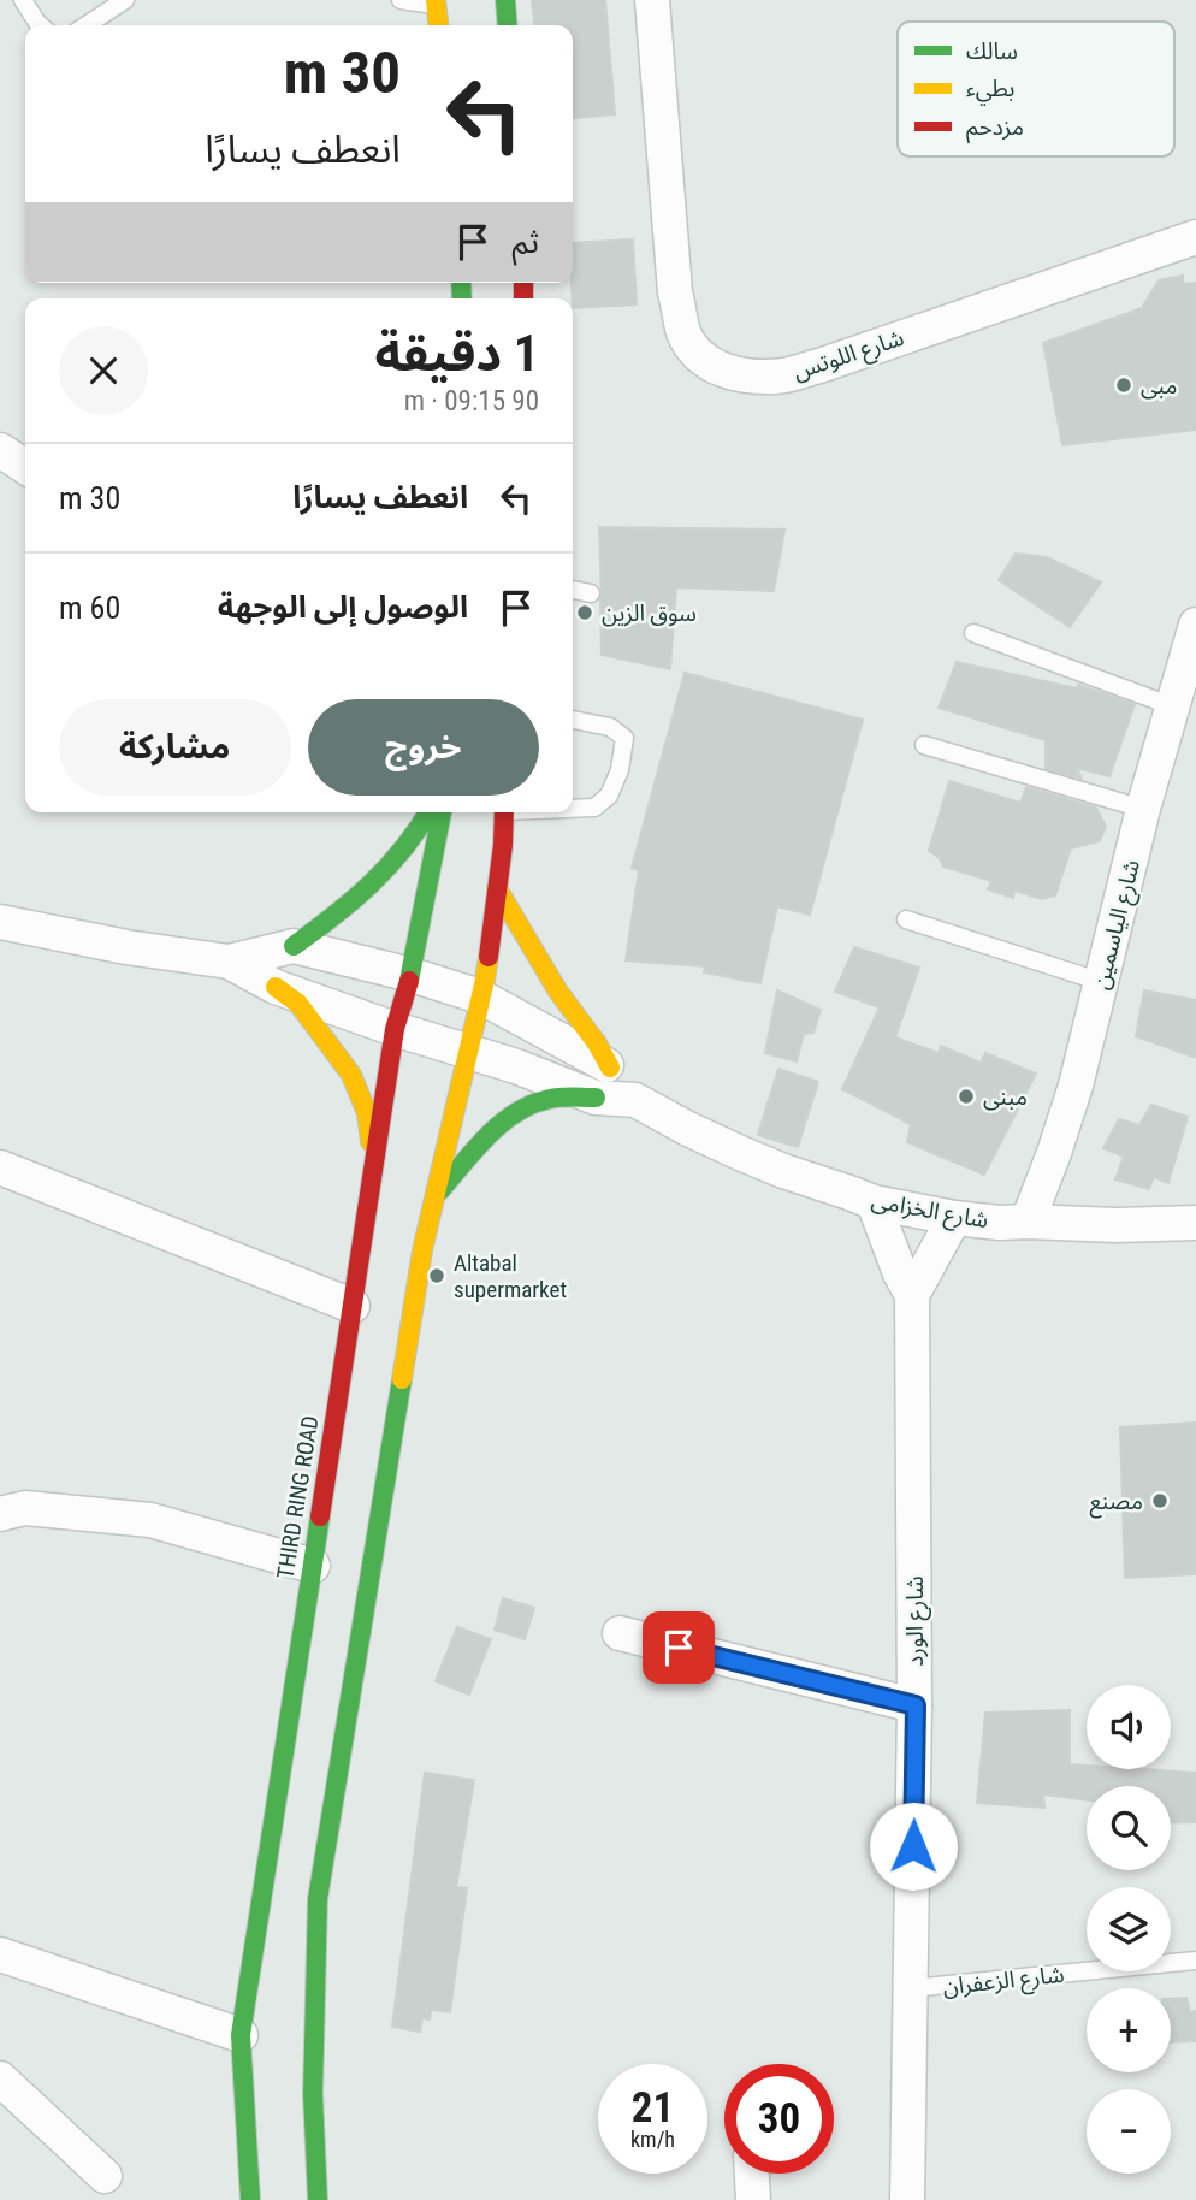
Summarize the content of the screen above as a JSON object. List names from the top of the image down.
{
  "streets": {
    "main road": ["THIRD RING ROAD"],
    "street": [
      "شارع اللوتس",
      "شارع الياسمين",
      "شارع الخزامى",
      "شارع الورد"
    ],
    "lane": ["شارع الزعفران"]
  },
  "crossings": [
    ["شارع الياسمين", "شارع الخزامى"],
    ["شارع الخزامى", "شارع الورد"],
    ["شارع الورد", "شارع الزعفران"]
  ],
  "places": [
    "مبى",
    "سوق الزين",
    "مبنى",
    "Altabal supermarket",
    "مصنع"
  ],
  "legend": ["سالك", "بطيء", "مزدحم"],
  "page": {
    "turn": ["30 m", "انعطف يسارًا"],
    "then": "ثم",
    "heading": ["1 دقيقة", "90 m · 09:15"],
    "list": [
      {
        "name": "انعطف يسارًا",
        "value": "30 m"
      },
      {
        "name": "الوصول إلى الوجهة",
        "value": "60 m"
      }
    ],
    "buttons": ["خروج", "مشاركة"],
    "map_buttons": ["+", "−"],
    "speed": "21 km/h",
    "limit": "30"
  }
}
